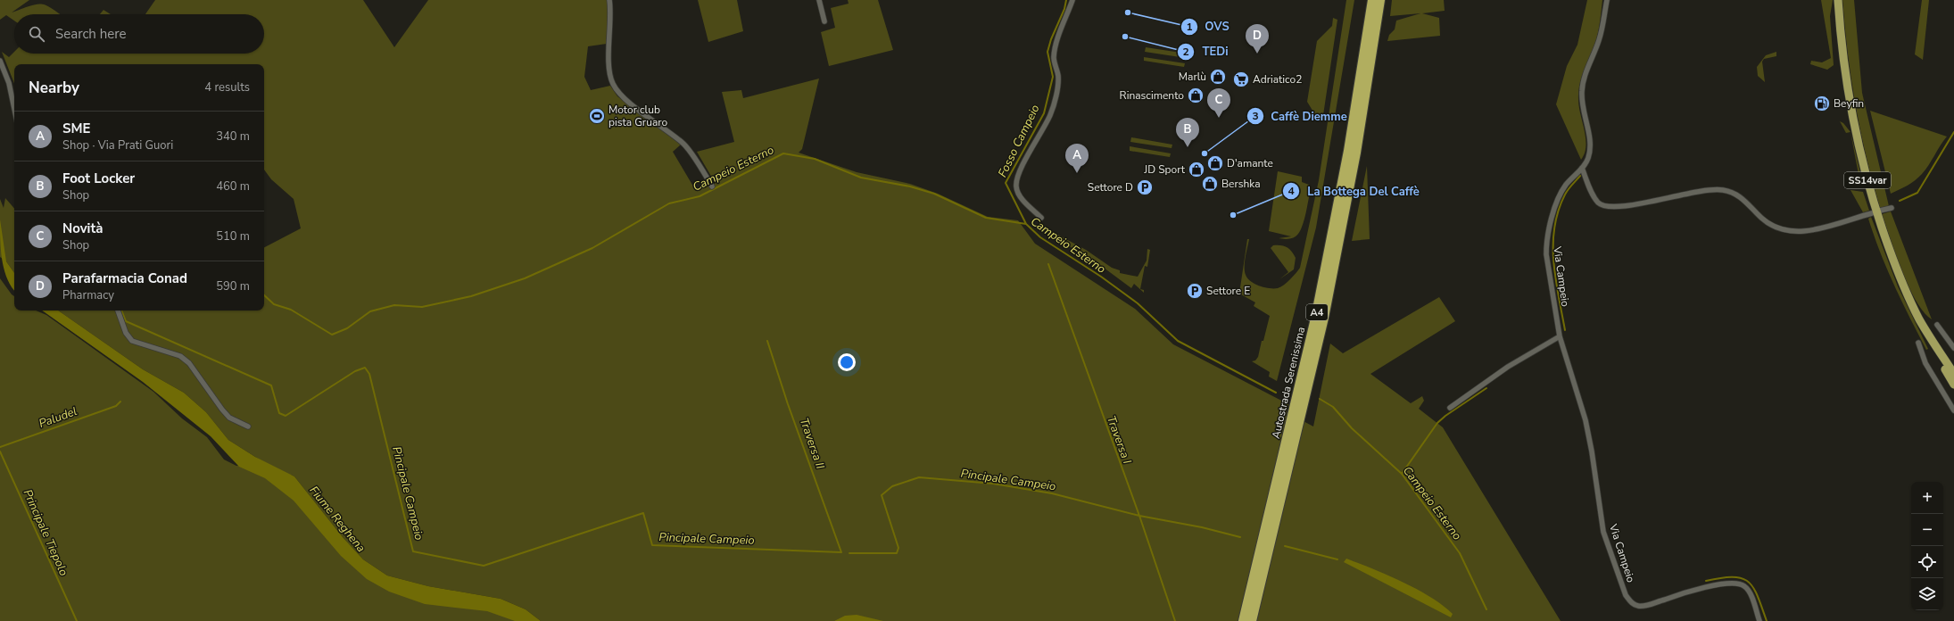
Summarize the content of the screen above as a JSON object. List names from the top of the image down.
{
  "streets": {
    "highway": ["SS14var", "A4", "Autostrada Serenissima"],
    "street": ["Via Campeio"]
  },
  "water": [
    "Fosso Campeio",
    "Campeio Esterno",
    "Paludel",
    "Traversa I",
    "Traversa II",
    "Pincipale Campeio",
    "Fiume Reghena",
    "Principale Tiepolo"
  ],
  "places": {
    "other": [
      "OVS",
      "TEDi",
      "Caffè Diemme",
      "La Bottega Del Caffè"
    ],
    "shop": [
      "Marlù",
      "Rinascimento",
      "D'amante",
      "JD Sport",
      "Bershka"
    ],
    "supermarket": ["Adriatico2"],
    "fuel station": ["Beyfin"],
    "sports": ["Motor club pista Gruaro"],
    "parking": ["Settore D", "Settore E"]
  },
  "page": {
    "search": "Search here",
    "pins": [
      "D",
      "C",
      "B",
      "A"
    ],
    "heading": ["Nearby", "4 results"],
    "list": [
      {
        "mark": "A",
        "name": "SME",
        "note": "Shop · Via Prati Guori",
        "value": "340 m"
      },
      {
        "mark": "B",
        "name": "Foot Locker",
        "note": "Shop",
        "value": "460 m"
      },
      {
        "mark": "C",
        "name": "Novità",
        "note": "Shop",
        "value": "510 m"
      },
      {
        "mark": "D",
        "name": "Parafarmacia Conad",
        "note": "Pharmacy",
        "value": "590 m"
      }
    ],
    "map_buttons": ["+", "−"]
  }
}
